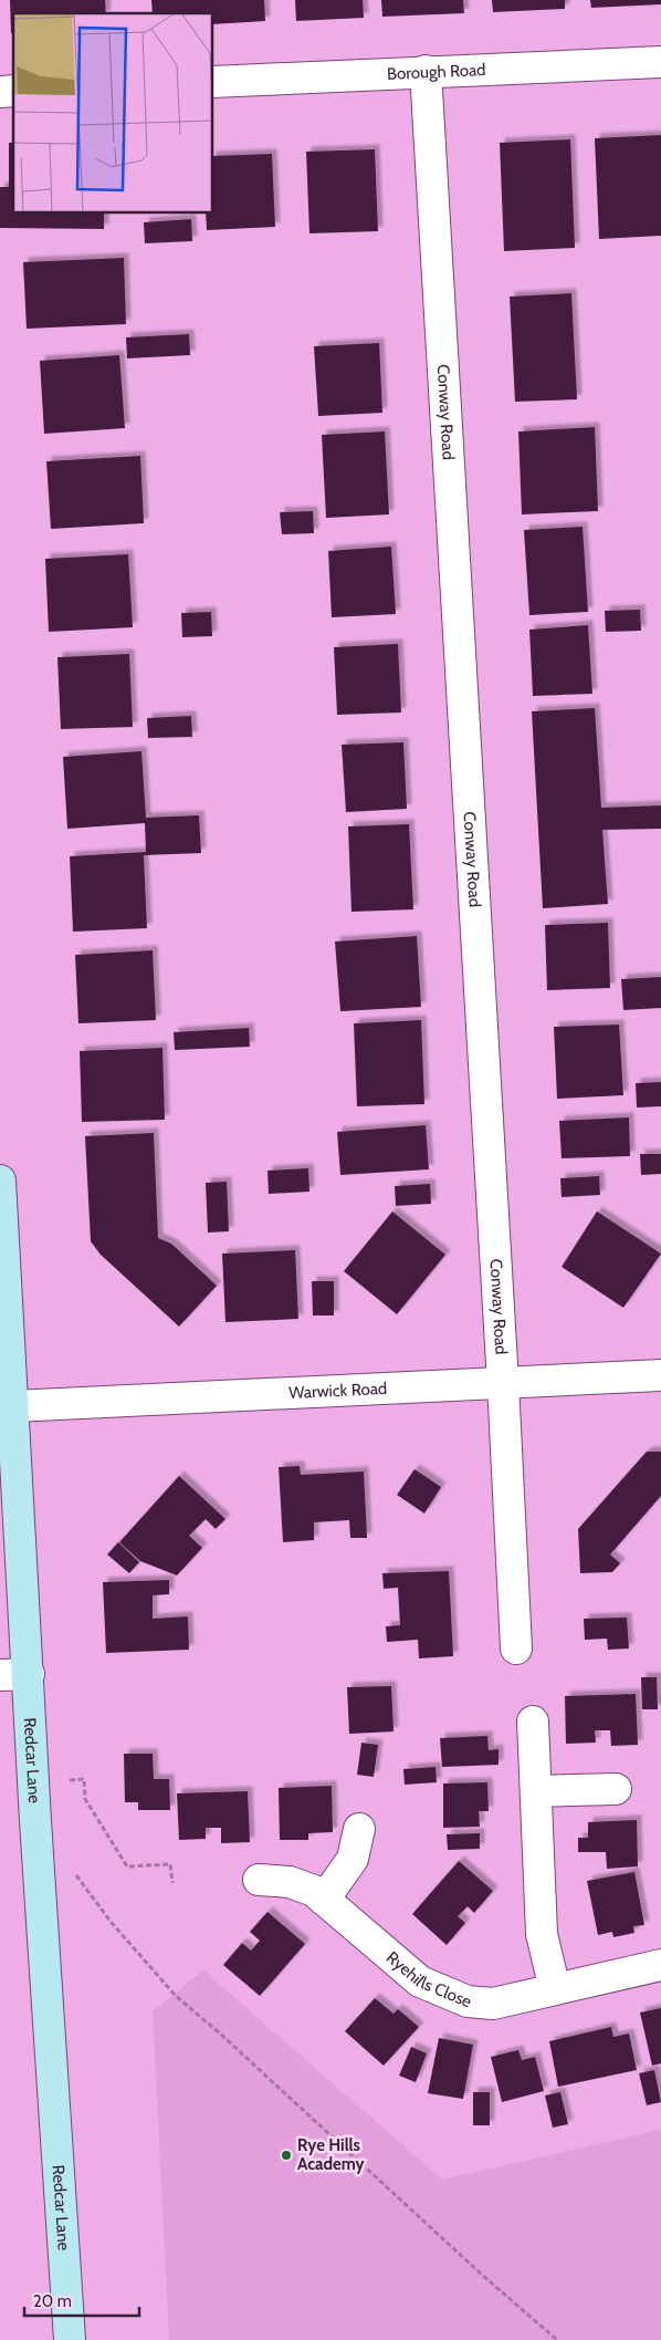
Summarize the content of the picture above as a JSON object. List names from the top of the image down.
{
  "streets": {
    "main road": ["Redcar Lane"],
    "street": [
      "Borough Road",
      "Conway Road",
      "Warwick Road",
      "Ryehills Close"
    ]
  },
  "crossings": [
    ["Borough Road", "Conway Road"],
    ["Conway Road", "Warwick Road"],
    ["Warwick Road", "Redcar Lane"]
  ],
  "places": ["Rye Hills Academy"],
  "scale_bar": "20 m"
}
